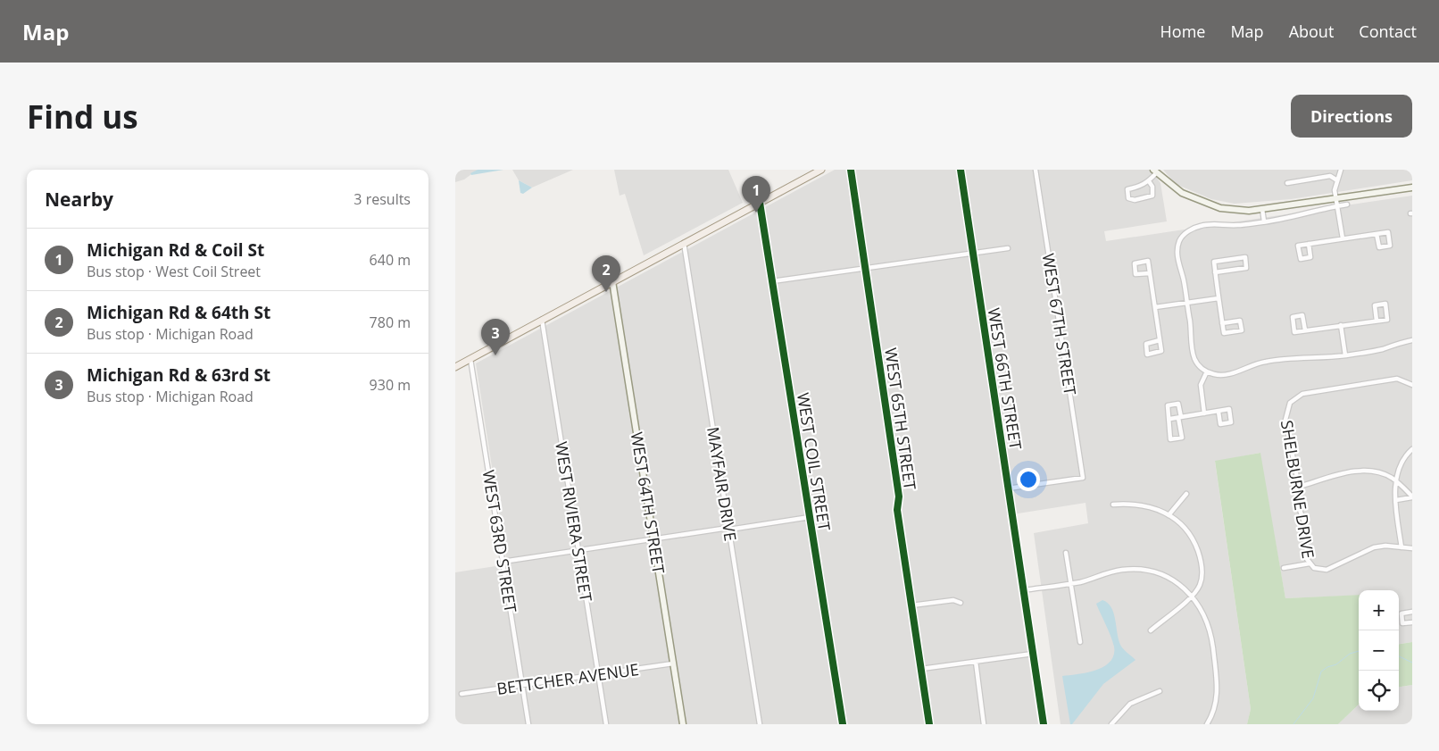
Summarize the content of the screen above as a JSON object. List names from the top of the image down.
{
  "streets": {
    "street": [
      "WEST 67TH STREET",
      "WEST 66TH STREET",
      "WEST 65TH STREET",
      "WEST COIL STREET",
      "MAYFAIR DRIVE",
      "SHELBURNE DRIVE",
      "WEST 64TH STREET",
      "WEST RIVIERA STREET",
      "WEST 63RD STREET",
      "BETTCHER AVENUE"
    ]
  },
  "crossings": [
    ["WEST 67TH STREET", "WEST 66TH STREET"],
    ["WEST 64TH STREET", "BETTCHER AVENUE"],
    ["WEST RIVIERA STREET", "BETTCHER AVENUE"],
    ["WEST 63RD STREET", "BETTCHER AVENUE"]
  ],
  "page": {
    "header": "Map",
    "nav": [
      "Home",
      "Map",
      "About",
      "Contact"
    ],
    "buttons": "Directions",
    "title": "Find us",
    "heading": ["Nearby", "3 results"],
    "pins": ["1", "2", "3"],
    "list": [
      {
        "mark": "1",
        "name": "Michigan Rd & Coil St",
        "note": "Bus stop · West Coil Street",
        "value": "640 m"
      },
      {
        "mark": "2",
        "name": "Michigan Rd & 64th St",
        "note": "Bus stop · Michigan Road",
        "value": "780 m"
      },
      {
        "mark": "3",
        "name": "Michigan Rd & 63rd St",
        "note": "Bus stop · Michigan Road",
        "value": "930 m"
      }
    ],
    "map_buttons": ["+", "−"]
  }
}
